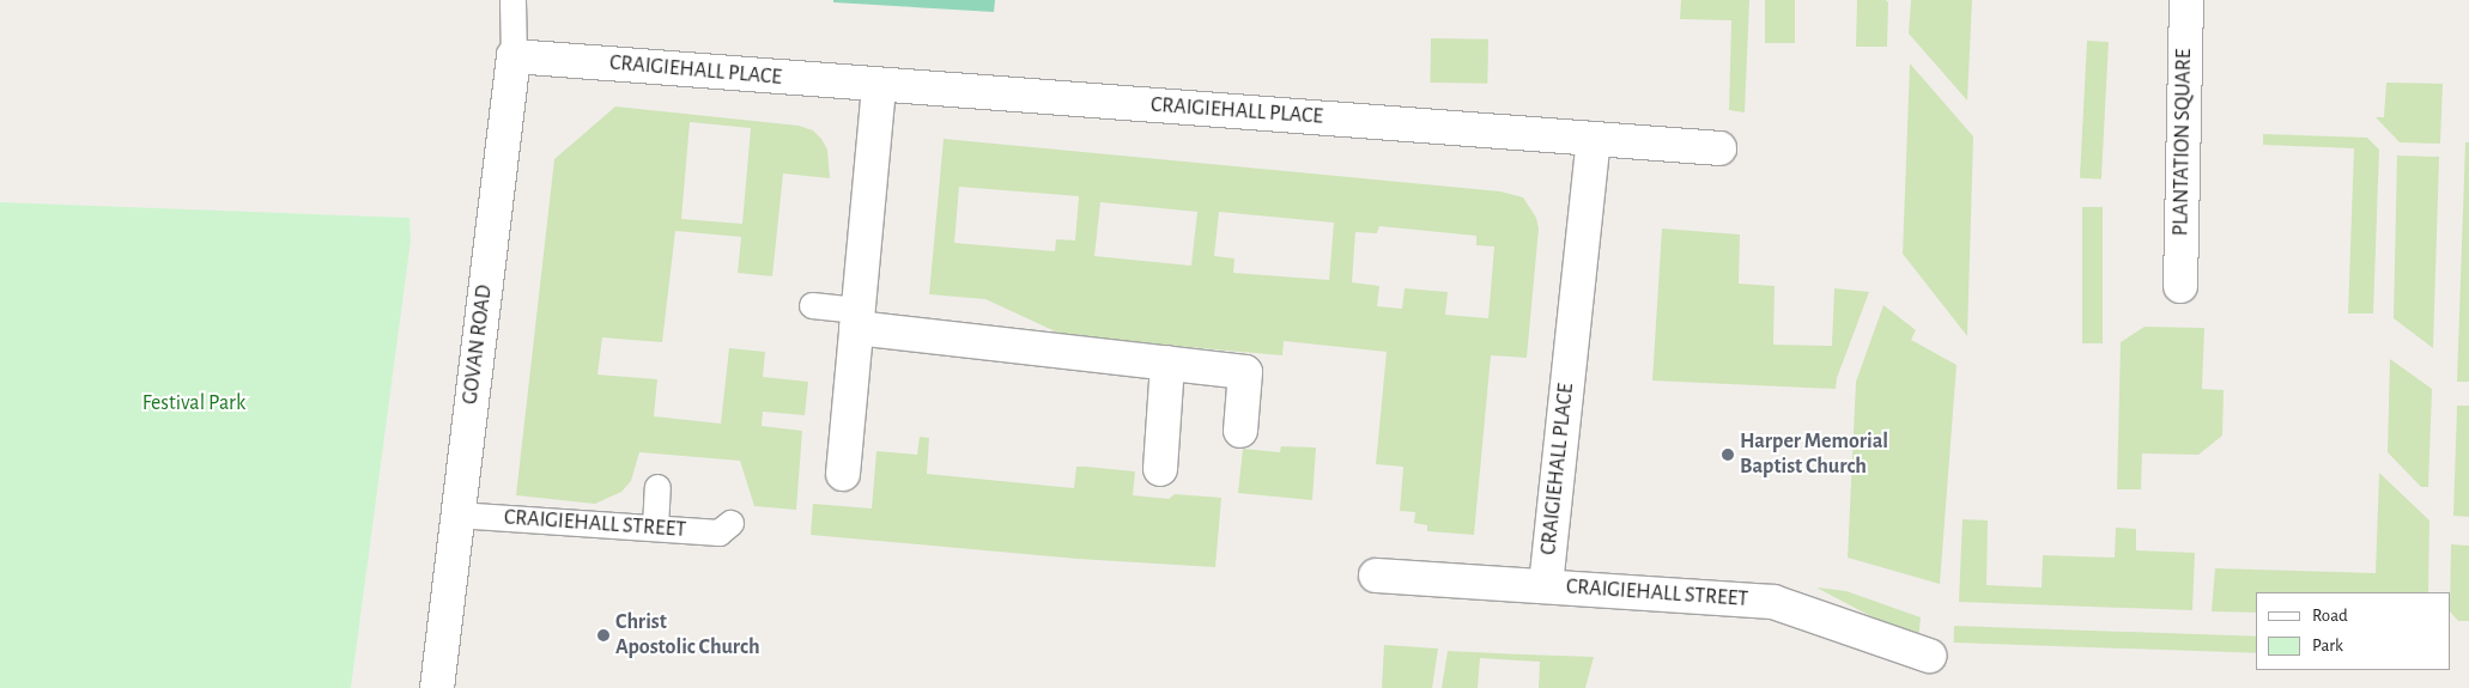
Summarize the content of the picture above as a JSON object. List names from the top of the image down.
{
  "streets": {
    "street": [
      "CRAIGIEHALL PLACE",
      "PLANTATION SQUARE",
      "GOVAN ROAD",
      "CRAIGIEHALL STREET"
    ]
  },
  "crossings": [
    ["CRAIGIEHALL PLACE", "GOVAN ROAD"],
    ["CRAIGIEHALL PLACE", "CRAIGIEHALL STREET"],
    ["GOVAN ROAD", "CRAIGIEHALL STREET"]
  ],
  "parks": ["Festival Park"],
  "places": ["Harper Memorial Baptist Church", "Christ Apostolic Church"],
  "legend": ["Road", "Park"]
}
